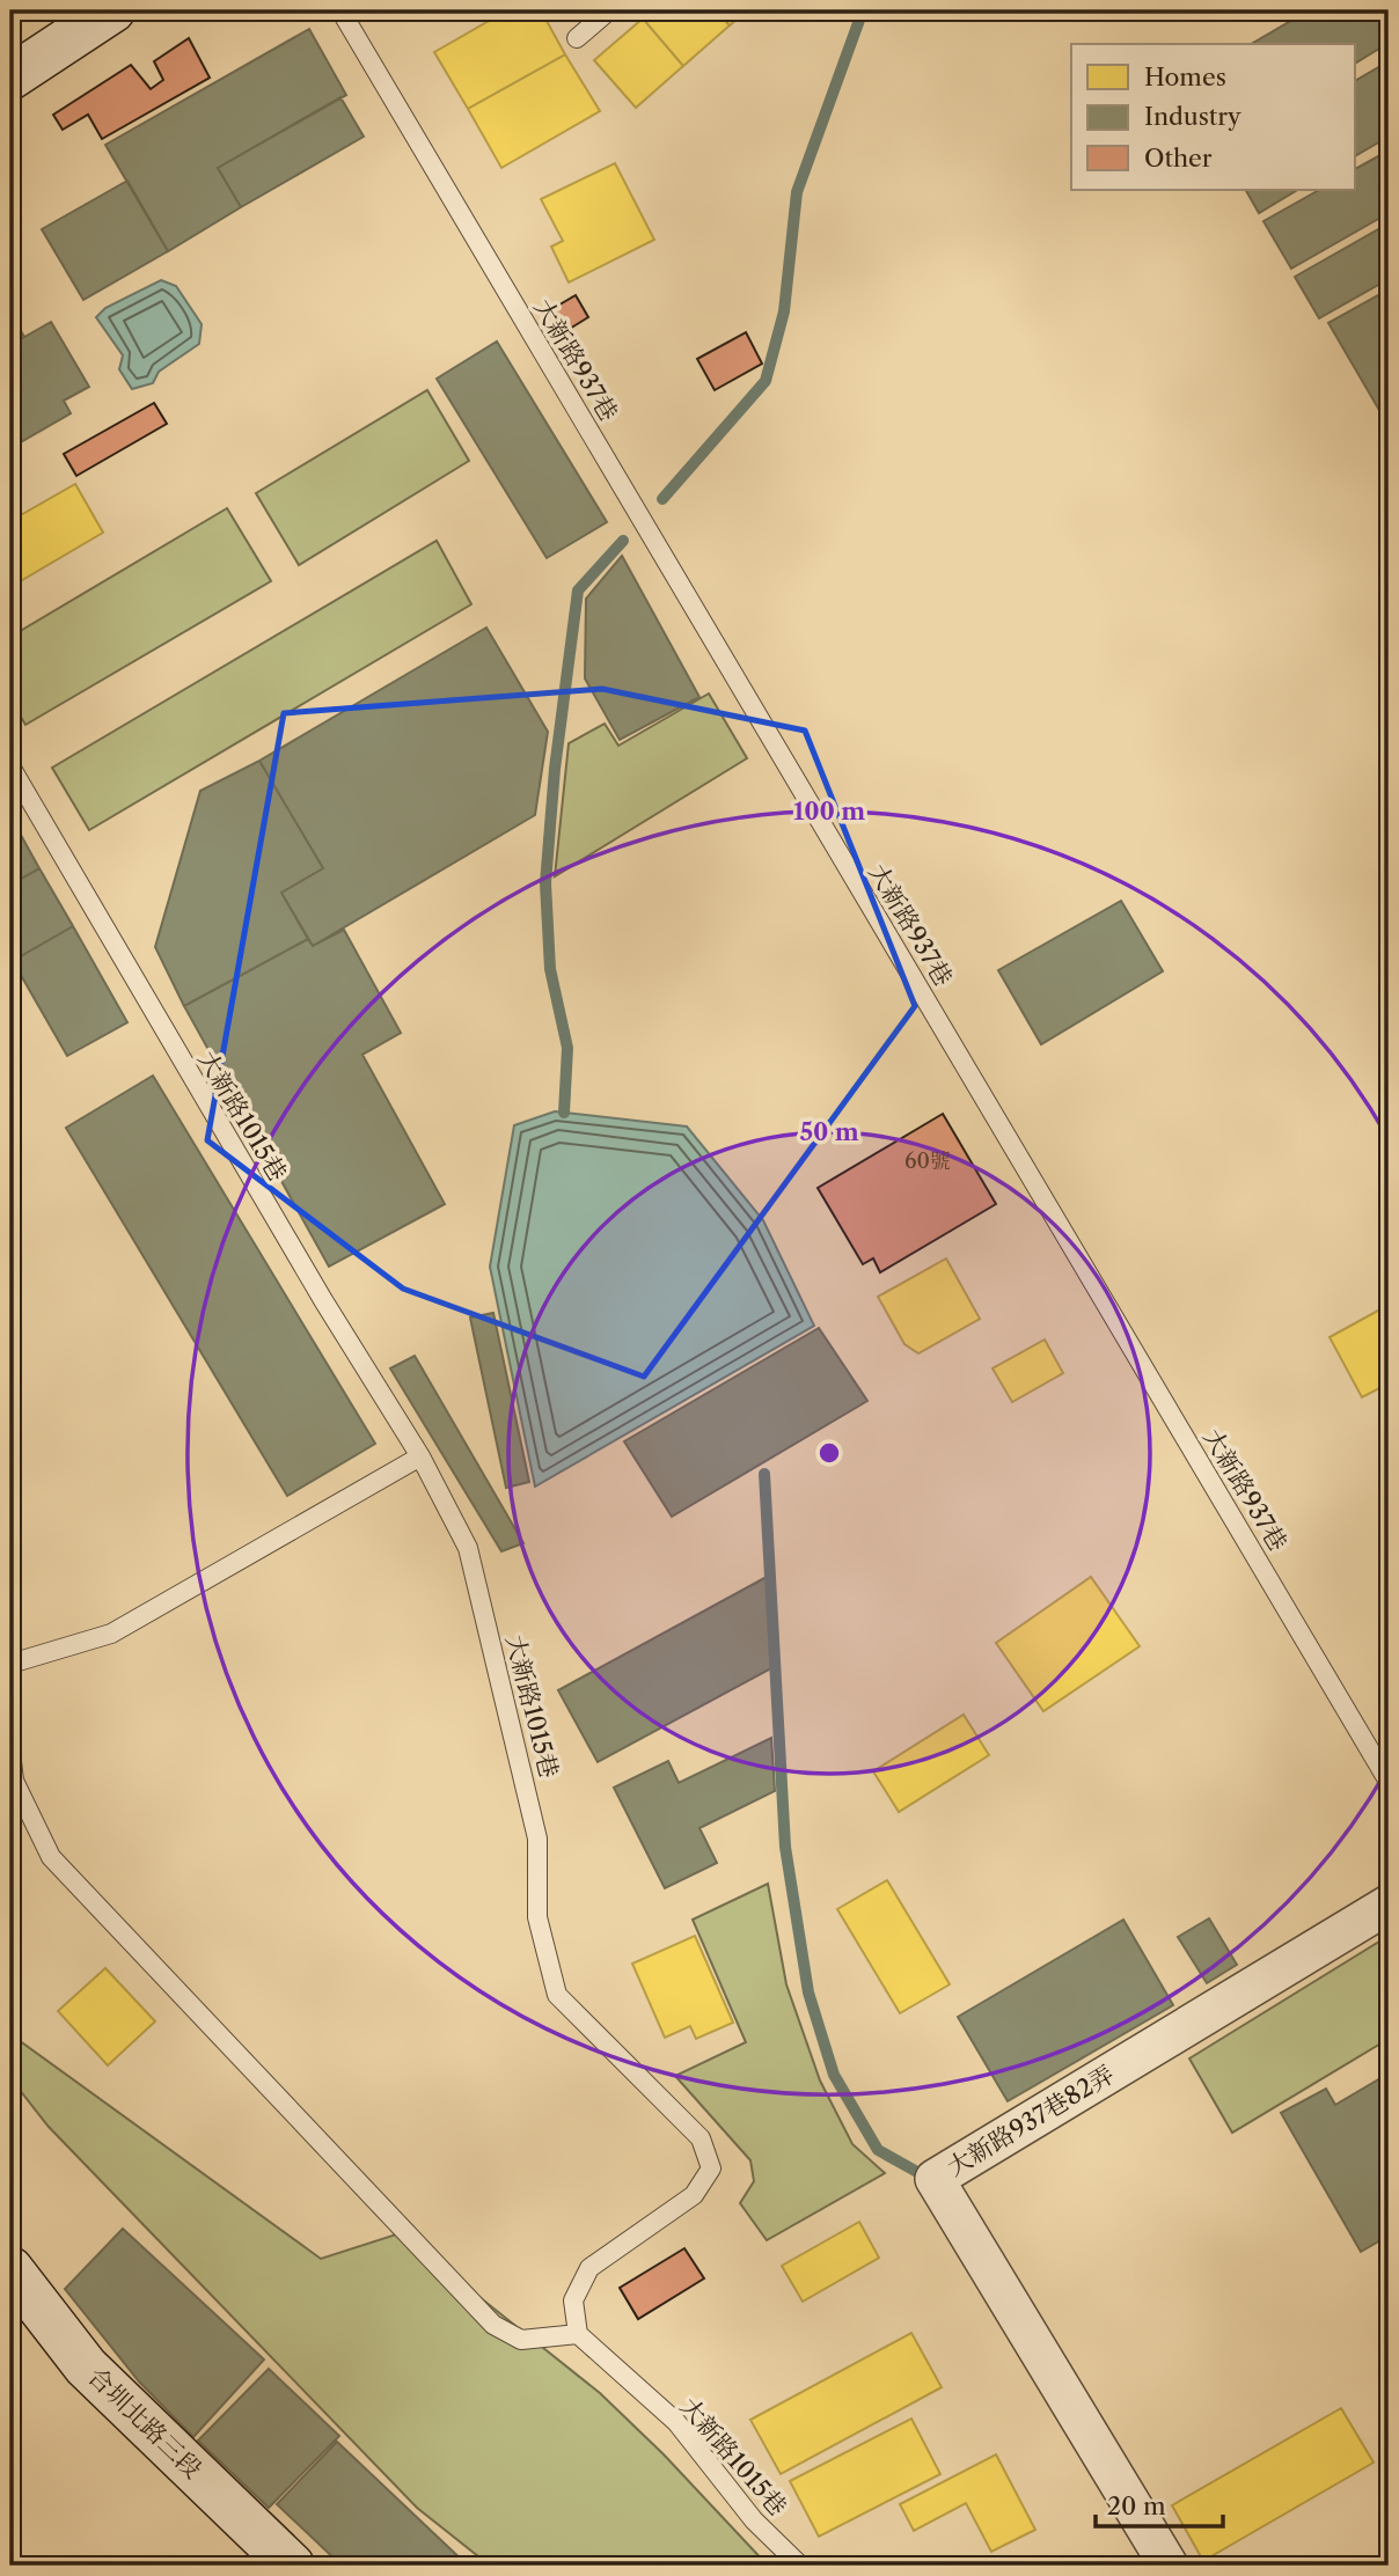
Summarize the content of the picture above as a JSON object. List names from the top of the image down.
{
  "streets": {
    "street": ["大新路937巷82弄", "合圳北路三段"],
    "lane": ["大新路937巷", "大新路1015巷"]
  },
  "house_numbers": ["60號"],
  "legend": ["Homes", "Industry", "Other"],
  "scale_bar": "20 m",
  "rings": ["100 m", "50 m"]
}
